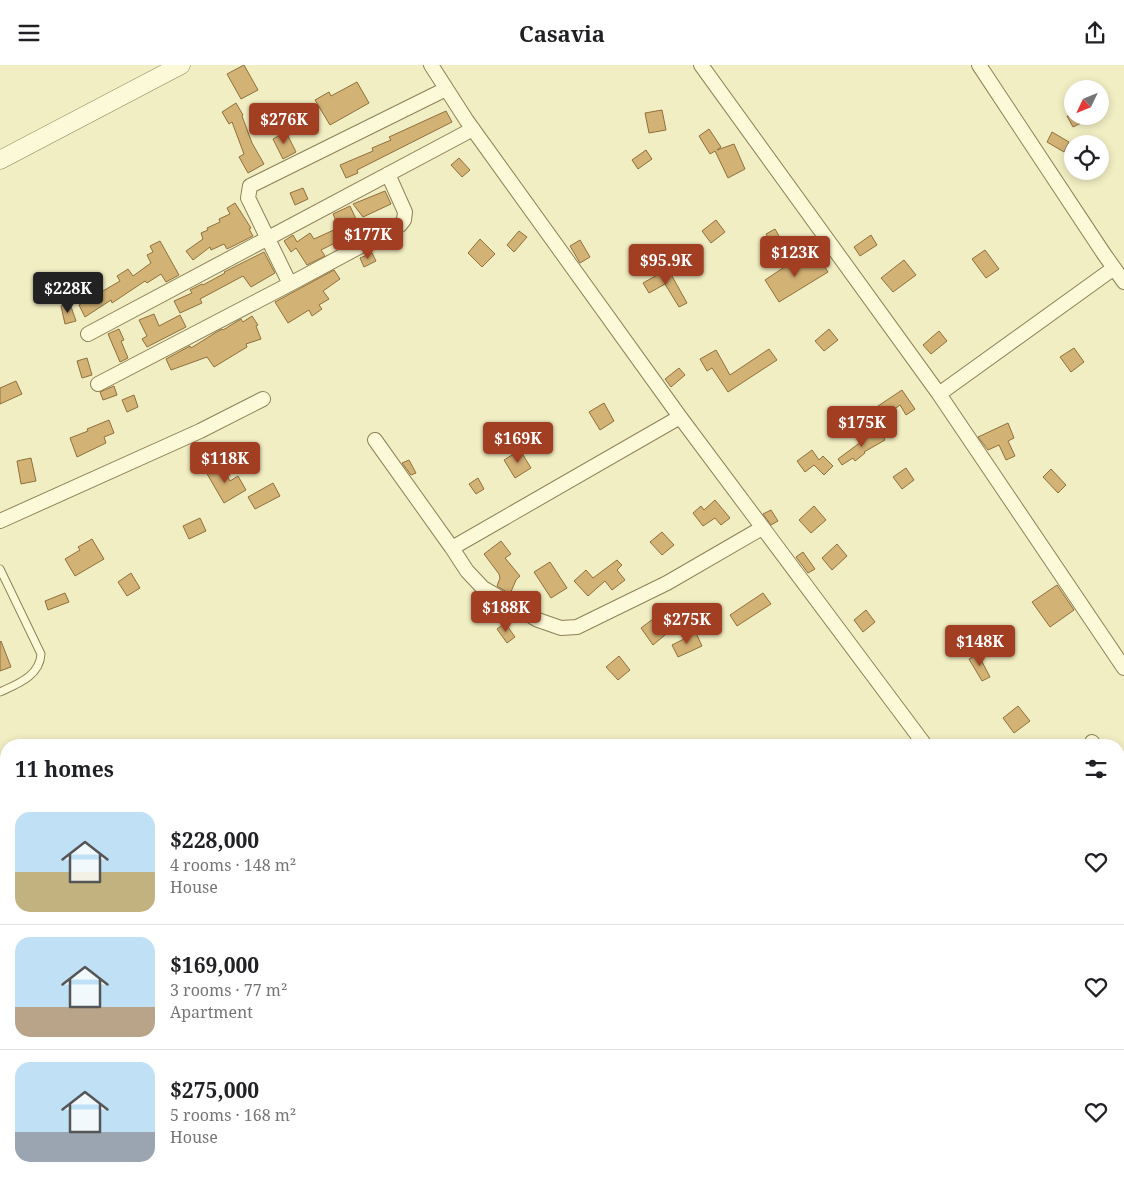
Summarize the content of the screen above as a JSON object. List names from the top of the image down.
{
  "north": "bottom left",
  "page": {
    "header": "Casavia",
    "price": [
      "$276K",
      "$177K",
      "$123K",
      "$95.9K",
      "$228K",
      "$175K",
      "$169K",
      "$118K",
      "$188K",
      "$275K",
      "$148K"
    ],
    "heading": "11 homes",
    "list": [
      {
        "name": "$228,000",
        "note": "4 rooms · 148 m² · House"
      },
      {
        "name": "$169,000",
        "note": "3 rooms · 77 m² · Apartment"
      },
      {
        "name": "$275,000",
        "note": "5 rooms · 168 m² · House"
      }
    ]
  }
}
